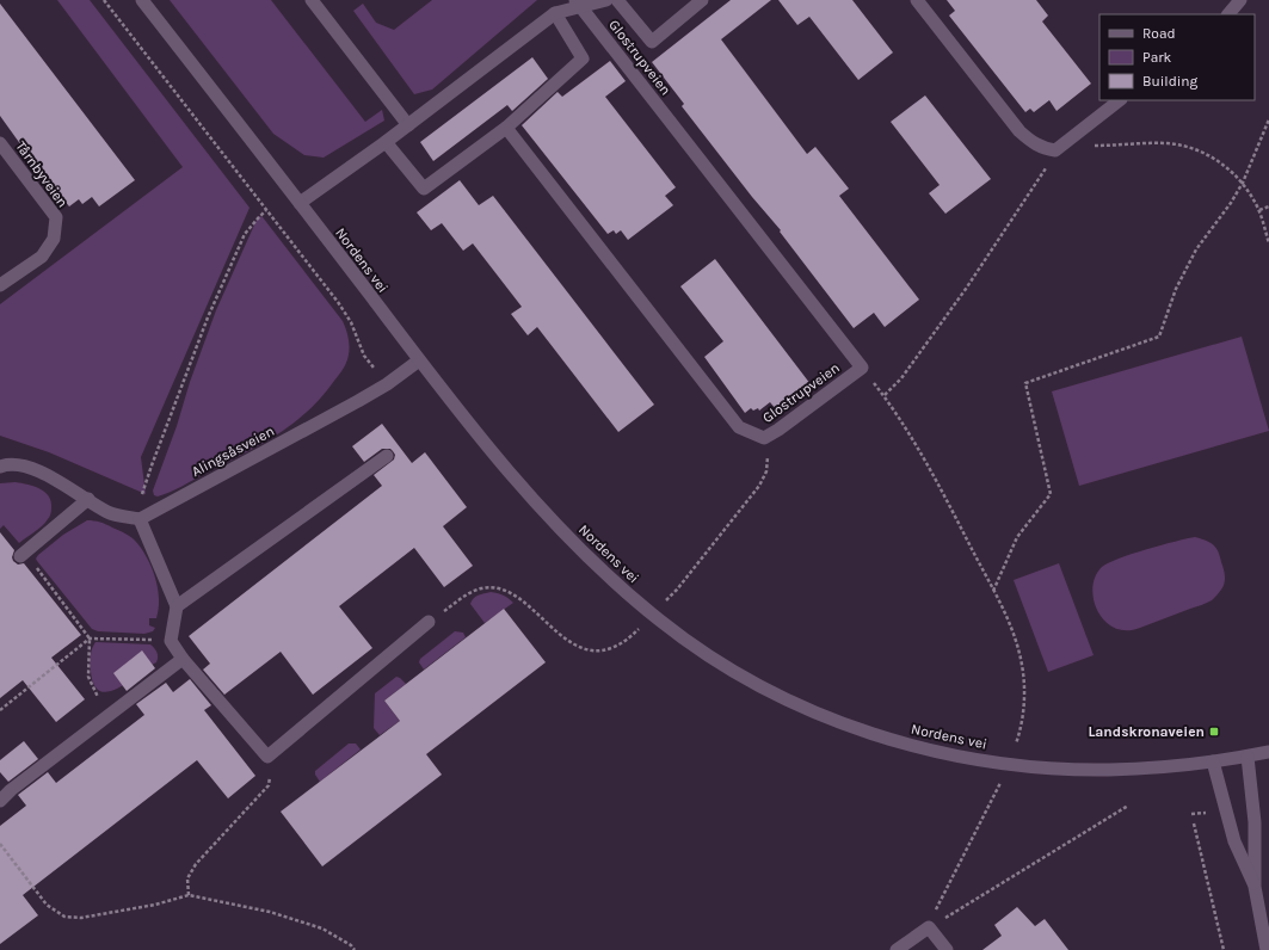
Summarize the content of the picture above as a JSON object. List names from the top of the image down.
{
  "streets": {
    "street": [
      "Glostrupveien",
      "Tårnbyveien",
      "Nordens vei",
      "Alingsåsveien"
    ]
  },
  "crossings": [
    ["Glostrupveien", "Nordens vei"],
    ["Nordens vei", "Alingsåsveien"]
  ],
  "places": {
    "transit": ["Landskronaveien"]
  },
  "legend": ["Road", "Park", "Building"]
}
